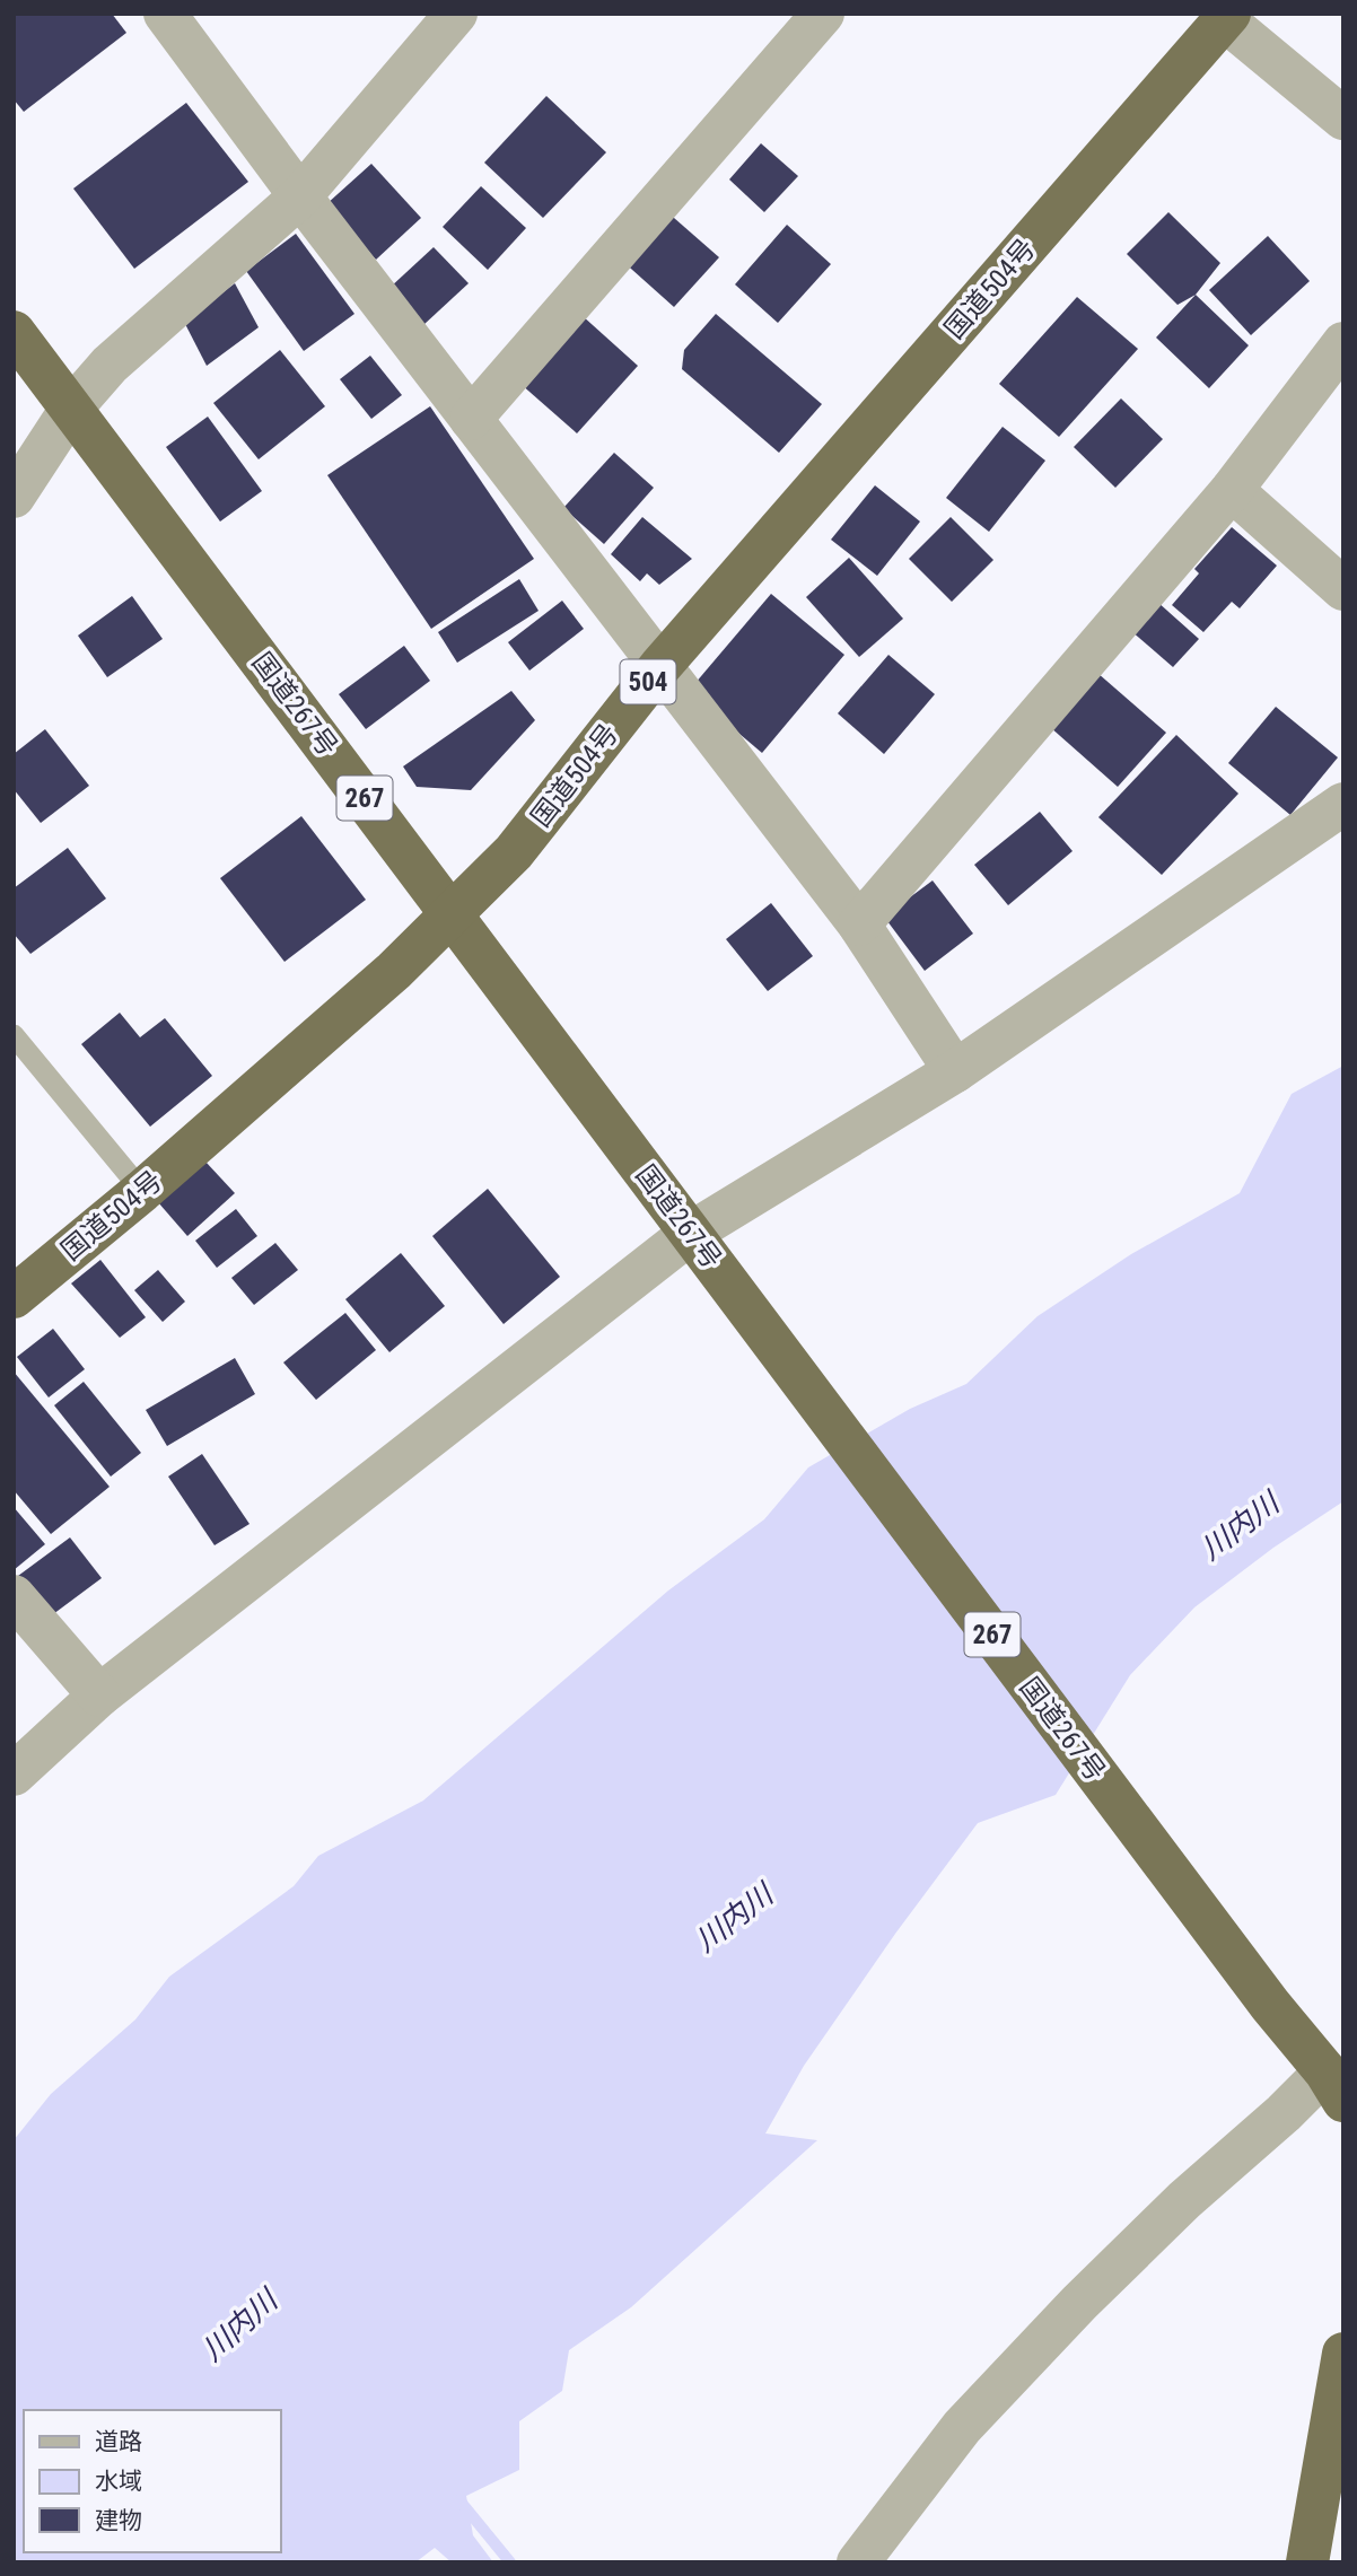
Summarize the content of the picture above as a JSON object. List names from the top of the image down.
{
  "streets": {
    "highway": [
      "国道504号",
      "504",
      "国道267号",
      "267"
    ]
  },
  "crossings": [
    ["国道504号", "国道267号"]
  ],
  "water": ["川内川"],
  "legend": ["道路", "水域", "建物"]
}
